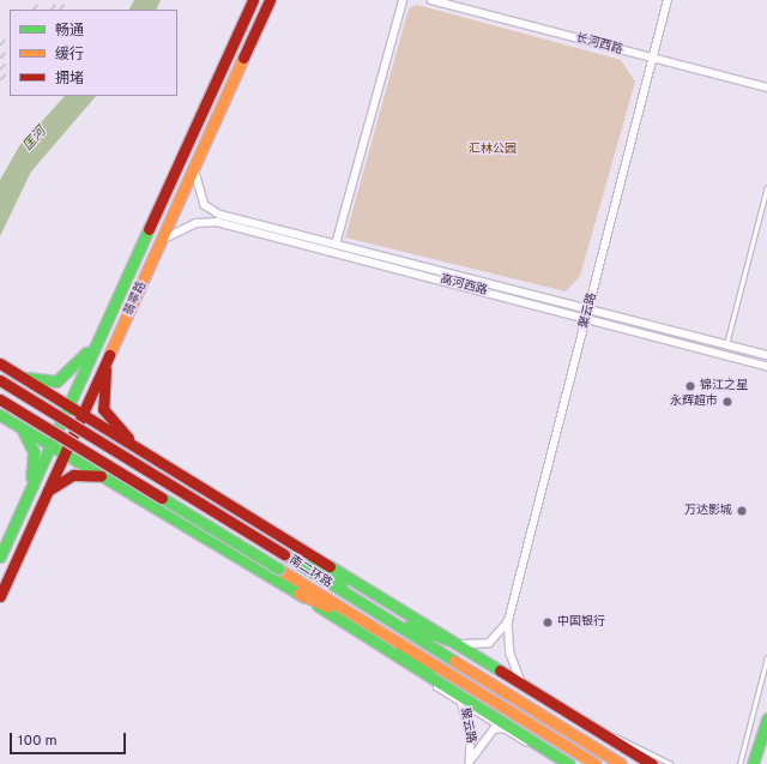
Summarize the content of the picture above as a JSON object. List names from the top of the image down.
{
  "streets": {
    "main road": ["翡翠路", "南二环路"],
    "street": ["长河西路", "高河西路", "聚云路"]
  },
  "crossings": [
    ["长河西路", "聚云路"],
    ["高河西路", "翡翠路"],
    ["高河西路", "聚云路"]
  ],
  "water": ["匡河"],
  "parks": ["汇林公园"],
  "places": [
    "锦江之星",
    "永辉超市",
    "万达影城",
    "中国银行"
  ],
  "legend": ["畅通", "缓行", "拥堵"],
  "scale_bar": "100 m"
}
